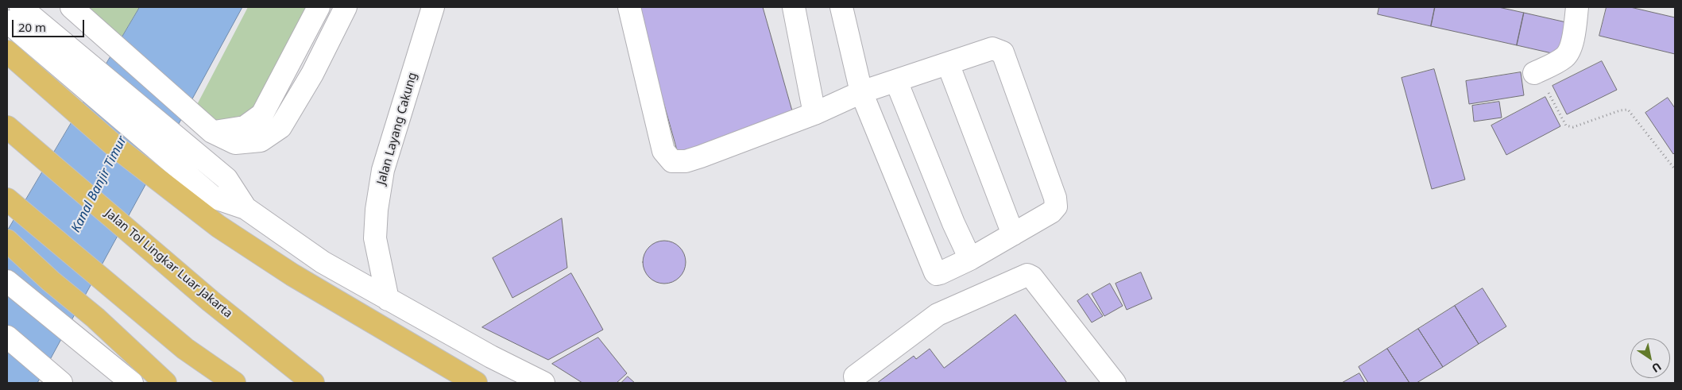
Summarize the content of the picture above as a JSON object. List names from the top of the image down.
{
  "streets": {
    "highway": ["Jalan Tol Lingkar Luar Jakarta"],
    "street": ["Jalan Layang Cakung"]
  },
  "water": ["Kanal Banjir Timur"],
  "scale_bar": "20 m",
  "north": "bottom right"
}
